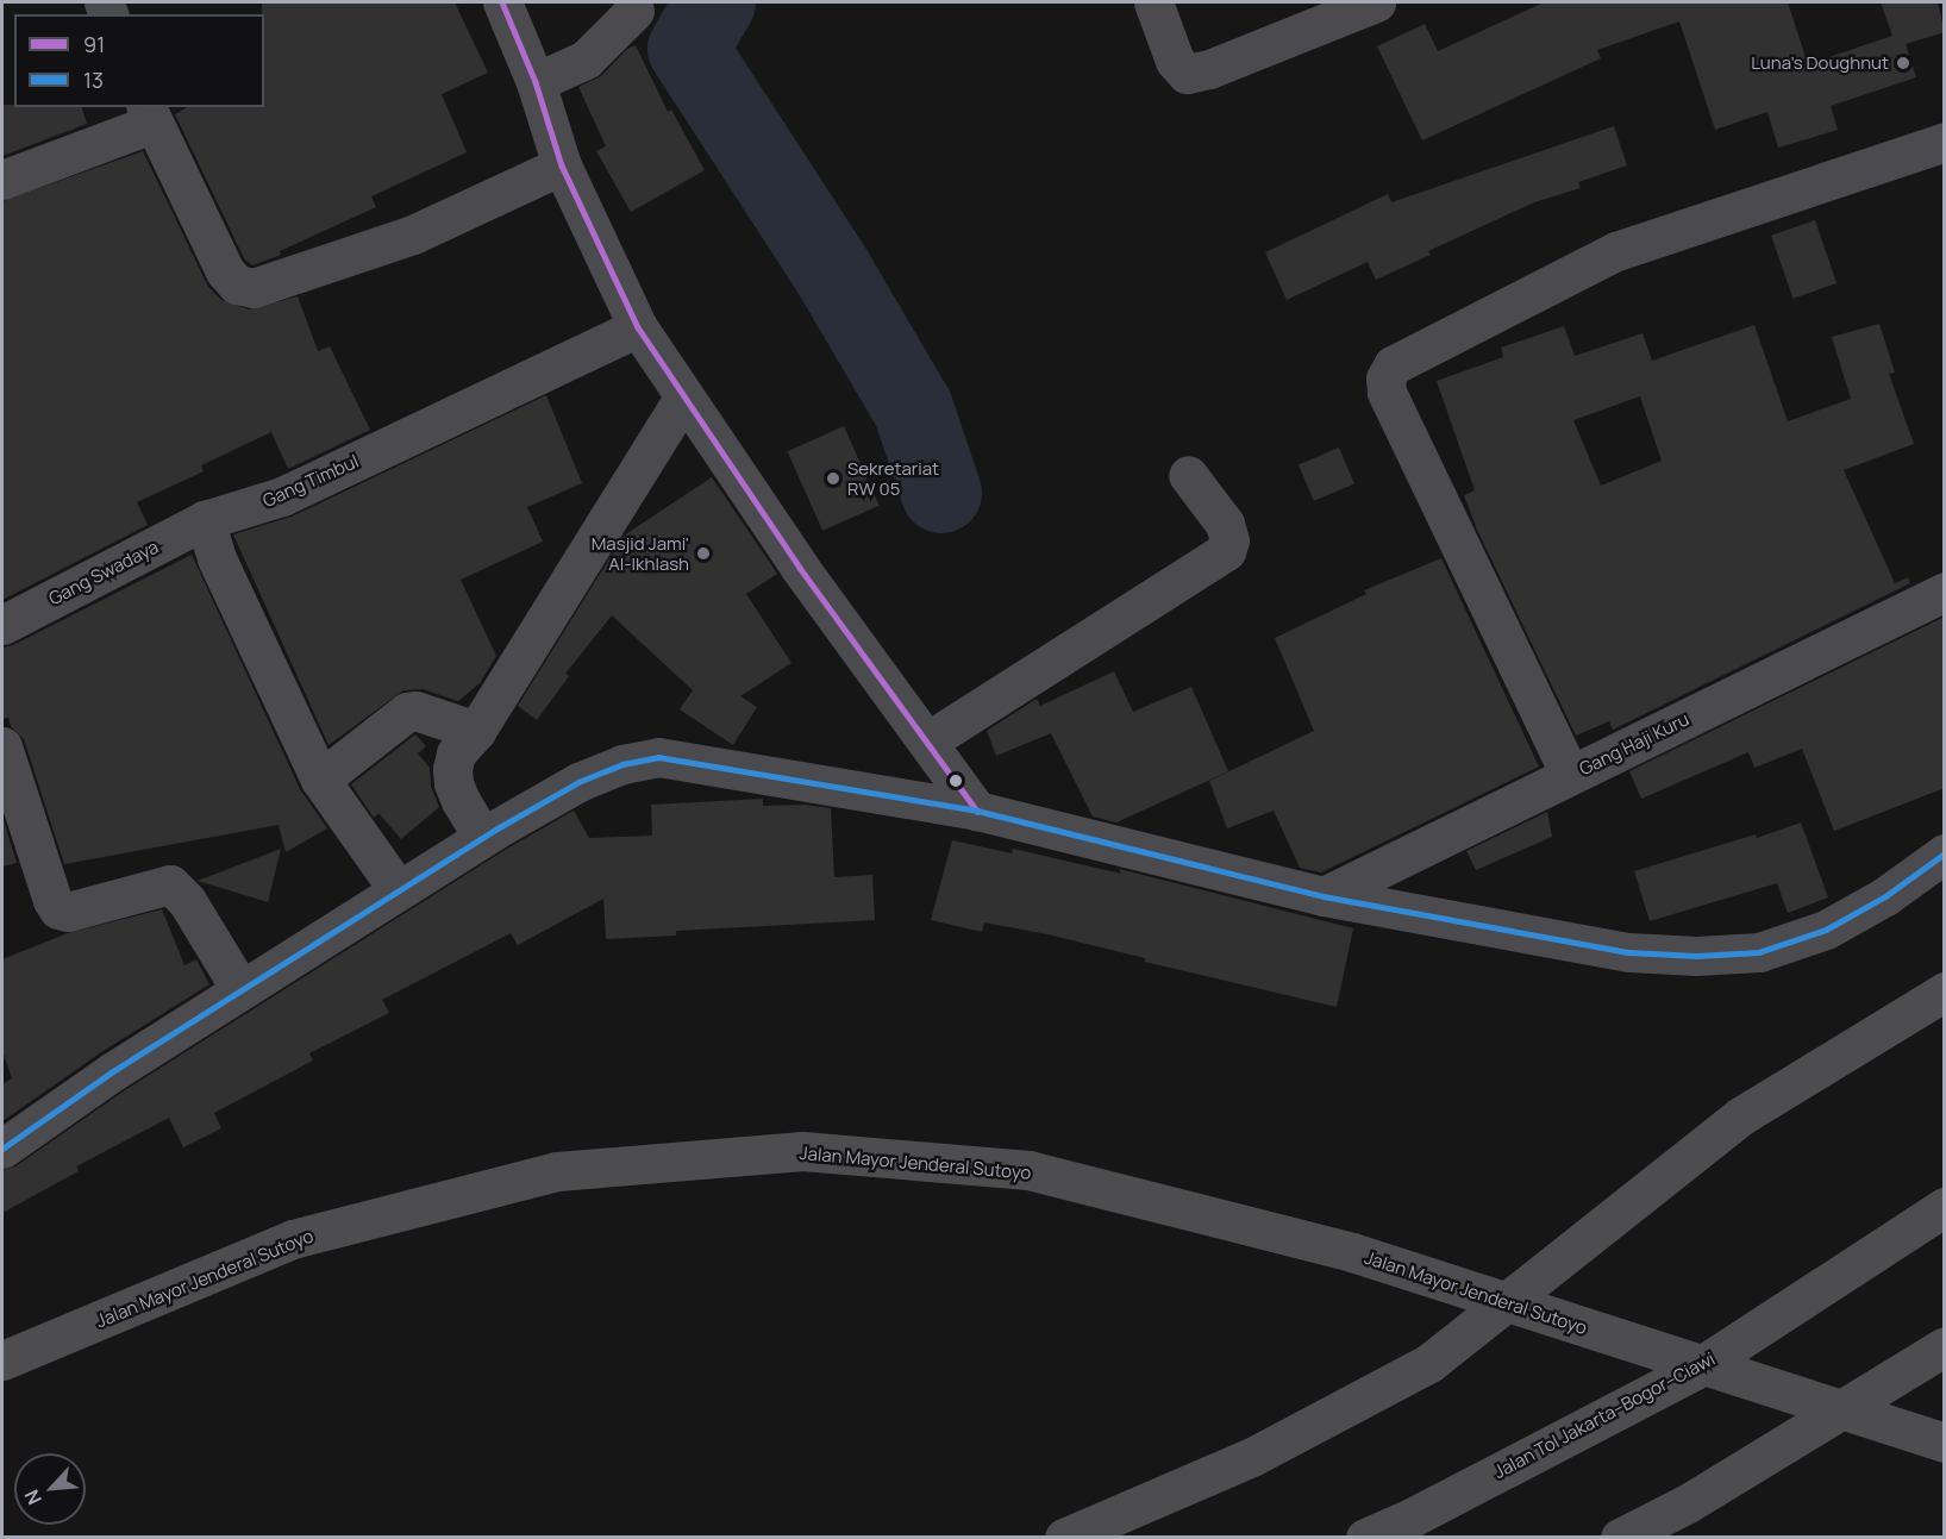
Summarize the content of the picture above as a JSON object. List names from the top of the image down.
{
  "streets": {
    "highway": ["Jalan Mayor Jenderal Sutoyo", "Jalan Tol Jakarta–Bogor–Ciawi"],
    "street": ["Gang Timbul", "Gang Swadaya", "Gang Haji Kuru"]
  },
  "crossings": [
    ["Gang Timbul", "Gang Swadaya"]
  ],
  "places": ["Luna's Doughnut", "Sekretariat RW 05", "Masjid Jami' Al-Ikhlash"],
  "lines": ["transit line 91", "transit line 13"],
  "legend": ["91", "13"],
  "north": "bottom left"
}
